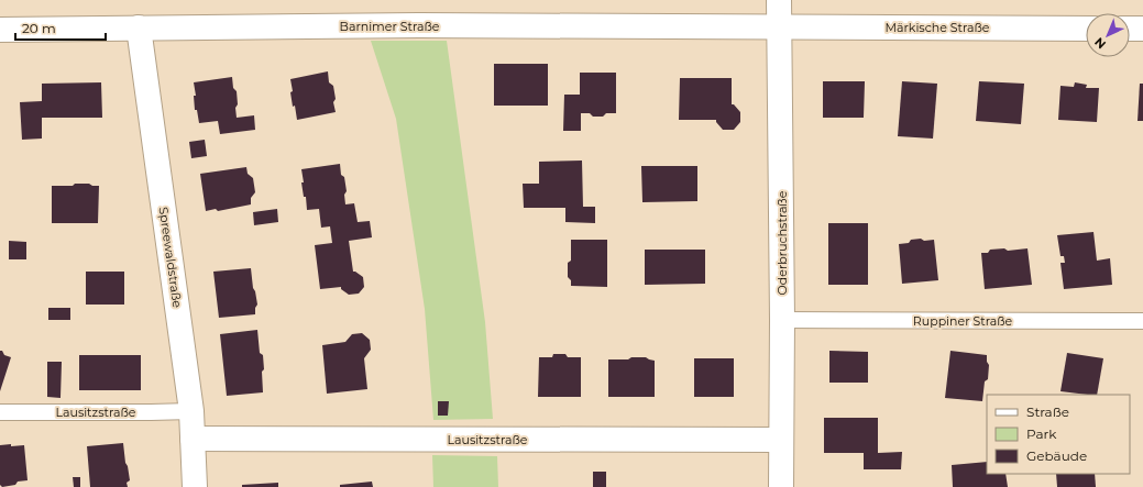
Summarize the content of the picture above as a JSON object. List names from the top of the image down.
{
  "streets": {
    "street": [
      "Barnimer Straße",
      "Märkische Straße",
      "Oderbruchstraße",
      "Spreewaldstraße",
      "Lausitzstraße"
    ],
    "lane": ["Ruppiner Straße"]
  },
  "crossings": [
    ["Barnimer Straße", "Märkische Straße"],
    ["Barnimer Straße", "Oderbruchstraße"],
    ["Barnimer Straße", "Spreewaldstraße"],
    ["Märkische Straße", "Oderbruchstraße"],
    ["Oderbruchstraße", "Ruppiner Straße"],
    ["Oderbruchstraße", "Lausitzstraße"],
    ["Spreewaldstraße", "Lausitzstraße"]
  ],
  "legend": ["Straße", "Park", "Gebäude"],
  "scale_bar": "20 m",
  "north": "bottom left"
}
